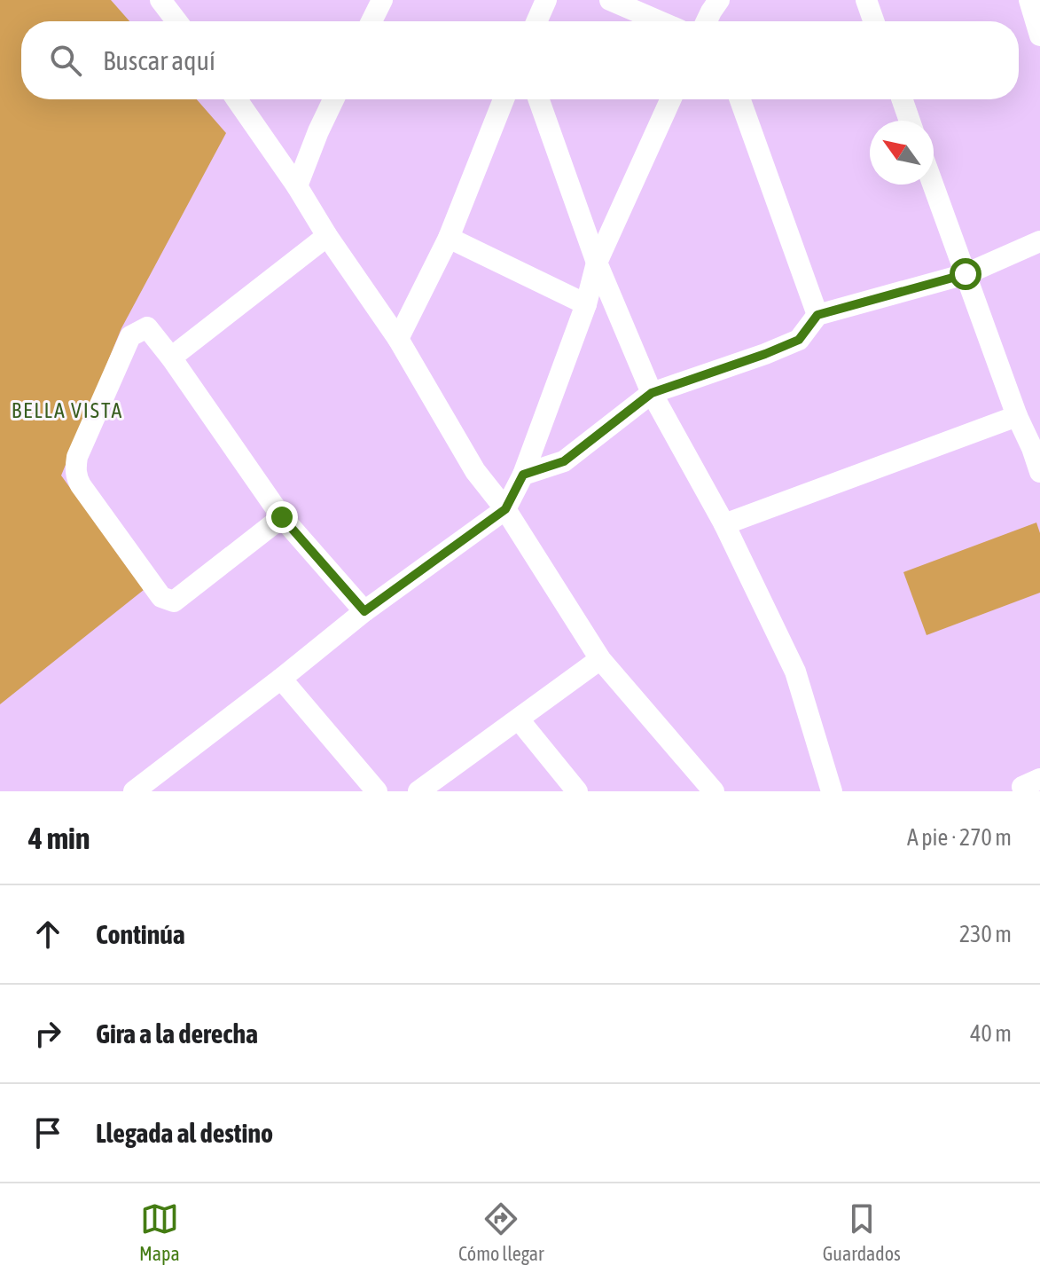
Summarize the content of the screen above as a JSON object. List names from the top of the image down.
{
  "districts": ["BELLA VISTA"],
  "north": "top left",
  "page": {
    "search": "Buscar aquí",
    "heading": ["4 min", "A pie · 270 m"],
    "list": [
      ["Continúa", "230 m"],
      ["Gira a la derecha", "40 m"],
      "Llegada al destino"
    ],
    "nav": ["Mapa", "Cómo llegar", "Guardados"]
  }
}
